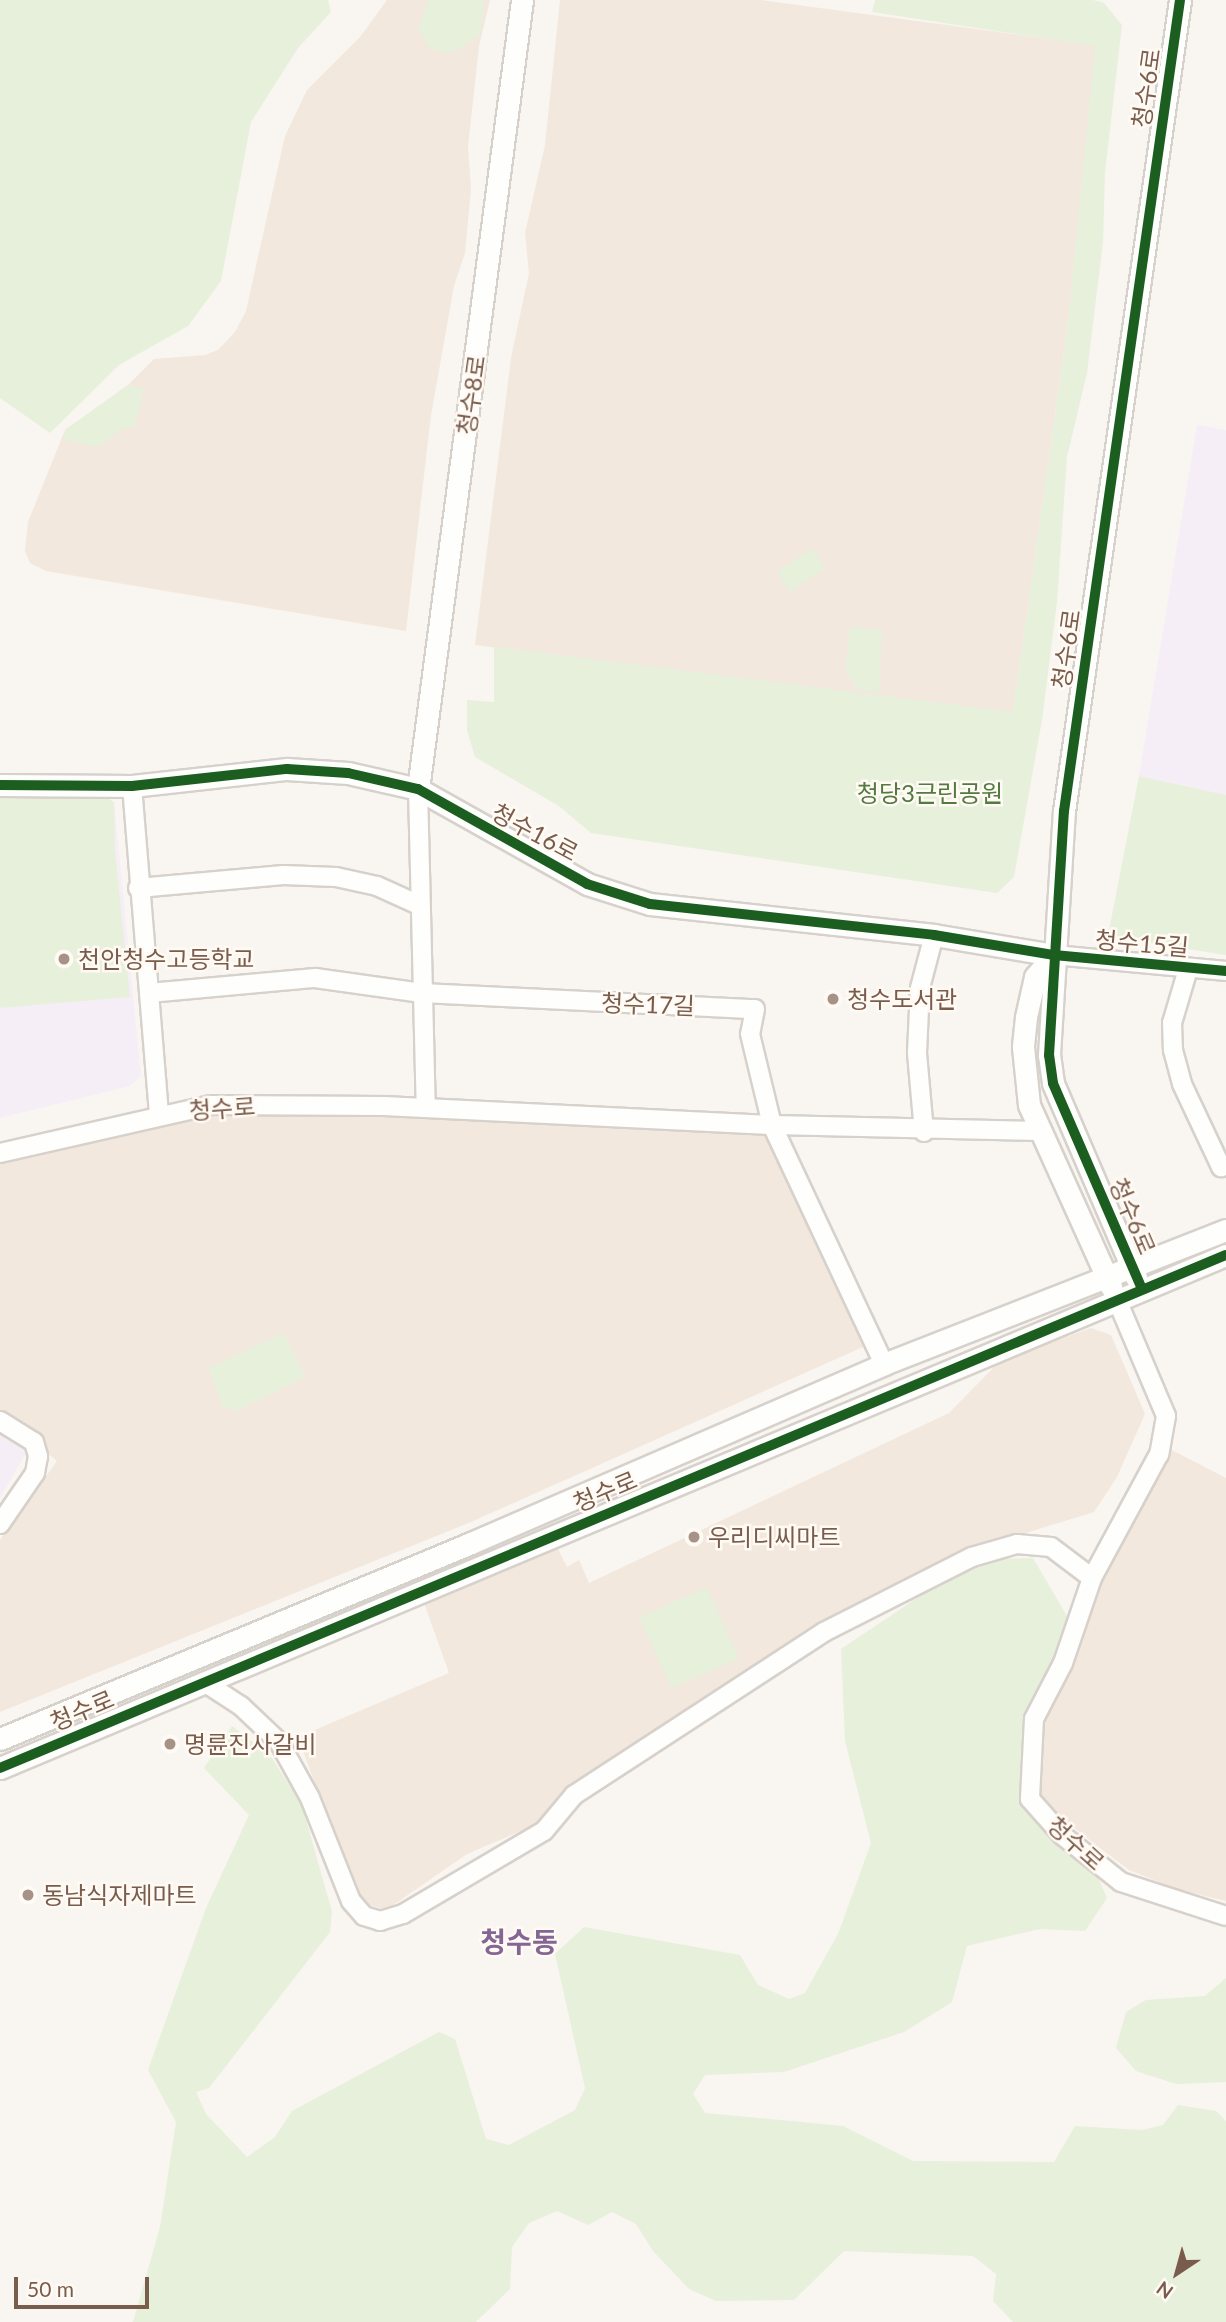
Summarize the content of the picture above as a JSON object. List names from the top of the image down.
{
  "streets": {
    "street": [
      "청수6로",
      "청수8로",
      "청수16로",
      "청수15길",
      "청수17길",
      "청수로"
    ]
  },
  "crossings": [
    ["청수6로", "청수16로"],
    ["청수6로", "청수15길"],
    ["청수6로", "청수로"],
    ["청수8로", "청수16로"],
    ["청수16로", "청수15길"],
    ["청수17길", "청수로"]
  ],
  "districts": ["청수동"],
  "parks": ["청당3근린공원"],
  "places": [
    "천안청수고등학교",
    "청수도서관",
    "우리디씨마트",
    "명륜진사갈비",
    "동남식자제마트"
  ],
  "scale_bar": "50 m",
  "north": "bottom left"
}
